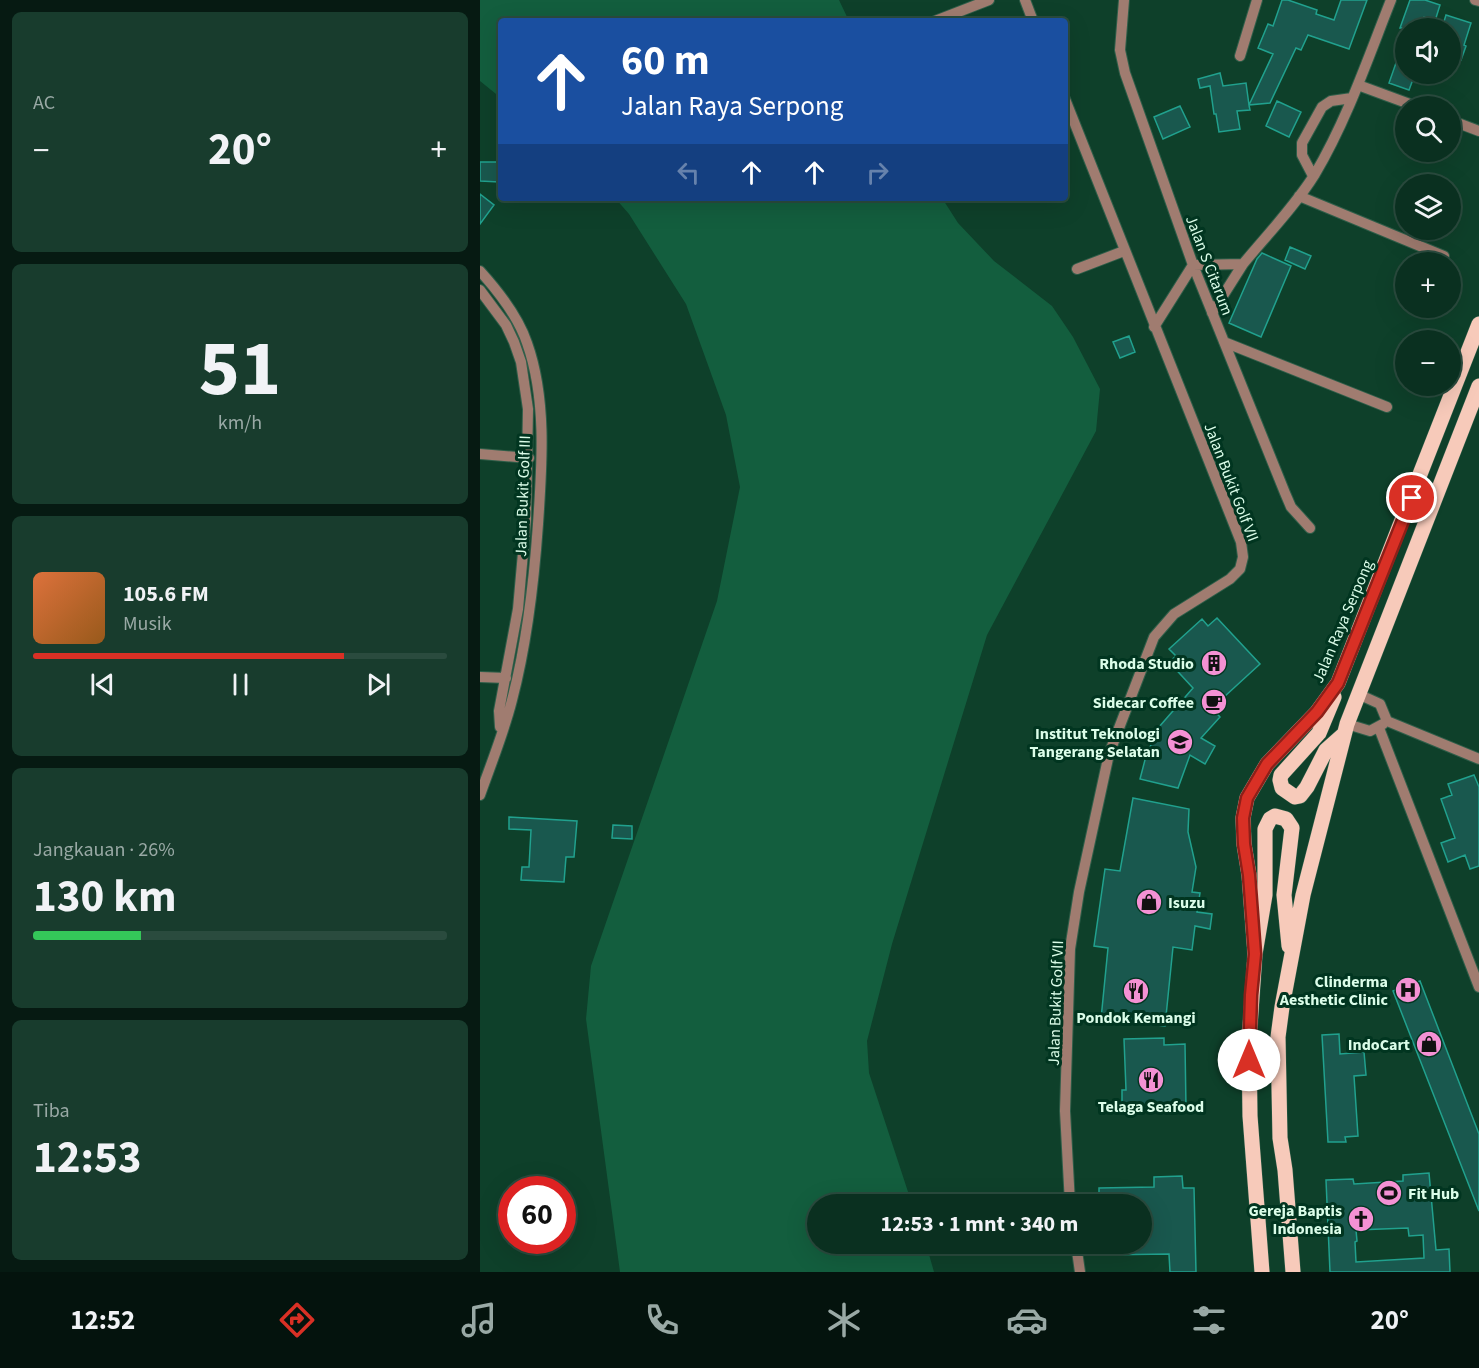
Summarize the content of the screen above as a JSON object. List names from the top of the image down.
{
  "streets": {
    "main road": ["Jalan Raya Serpong"],
    "street": ["Jalan S Citarum", "Jalan Bukit Golf VII", "Jalan Bukit Golf III"]
  },
  "places": {
    "building": ["Rhoda Studio"],
    "cafe": ["Sidecar Coffee"],
    "school or university": ["Institut Teknologi Tangerang Selatan"],
    "shop": ["Isuzu", "IndoCart"],
    "hospital": ["Clinderma Aesthetic Clinic"],
    "restaurant": ["Pondok Kemangi", "Telaga Seafood"],
    "sports": ["Fit Hub"],
    "church": ["Gereja Baptis Indonesia"]
  },
  "page": {
    "tile": [
      "AC",
      ["51", "km/h"],
      ["Jangkauan · 26%", "130 km"],
      ["Tiba", "12:53"]
    ],
    "map_buttons": ["+", "−"],
    "turn": ["60 m", "Jalan Raya Serpong"],
    "heat": ["−", "20°", "+"],
    "song": ["105.6 FM", "Musik"],
    "limit": "60",
    "trip": "12:53 · 1 mnt · 340 m",
    "tabs": ["12:52", "20°"]
  }
}
